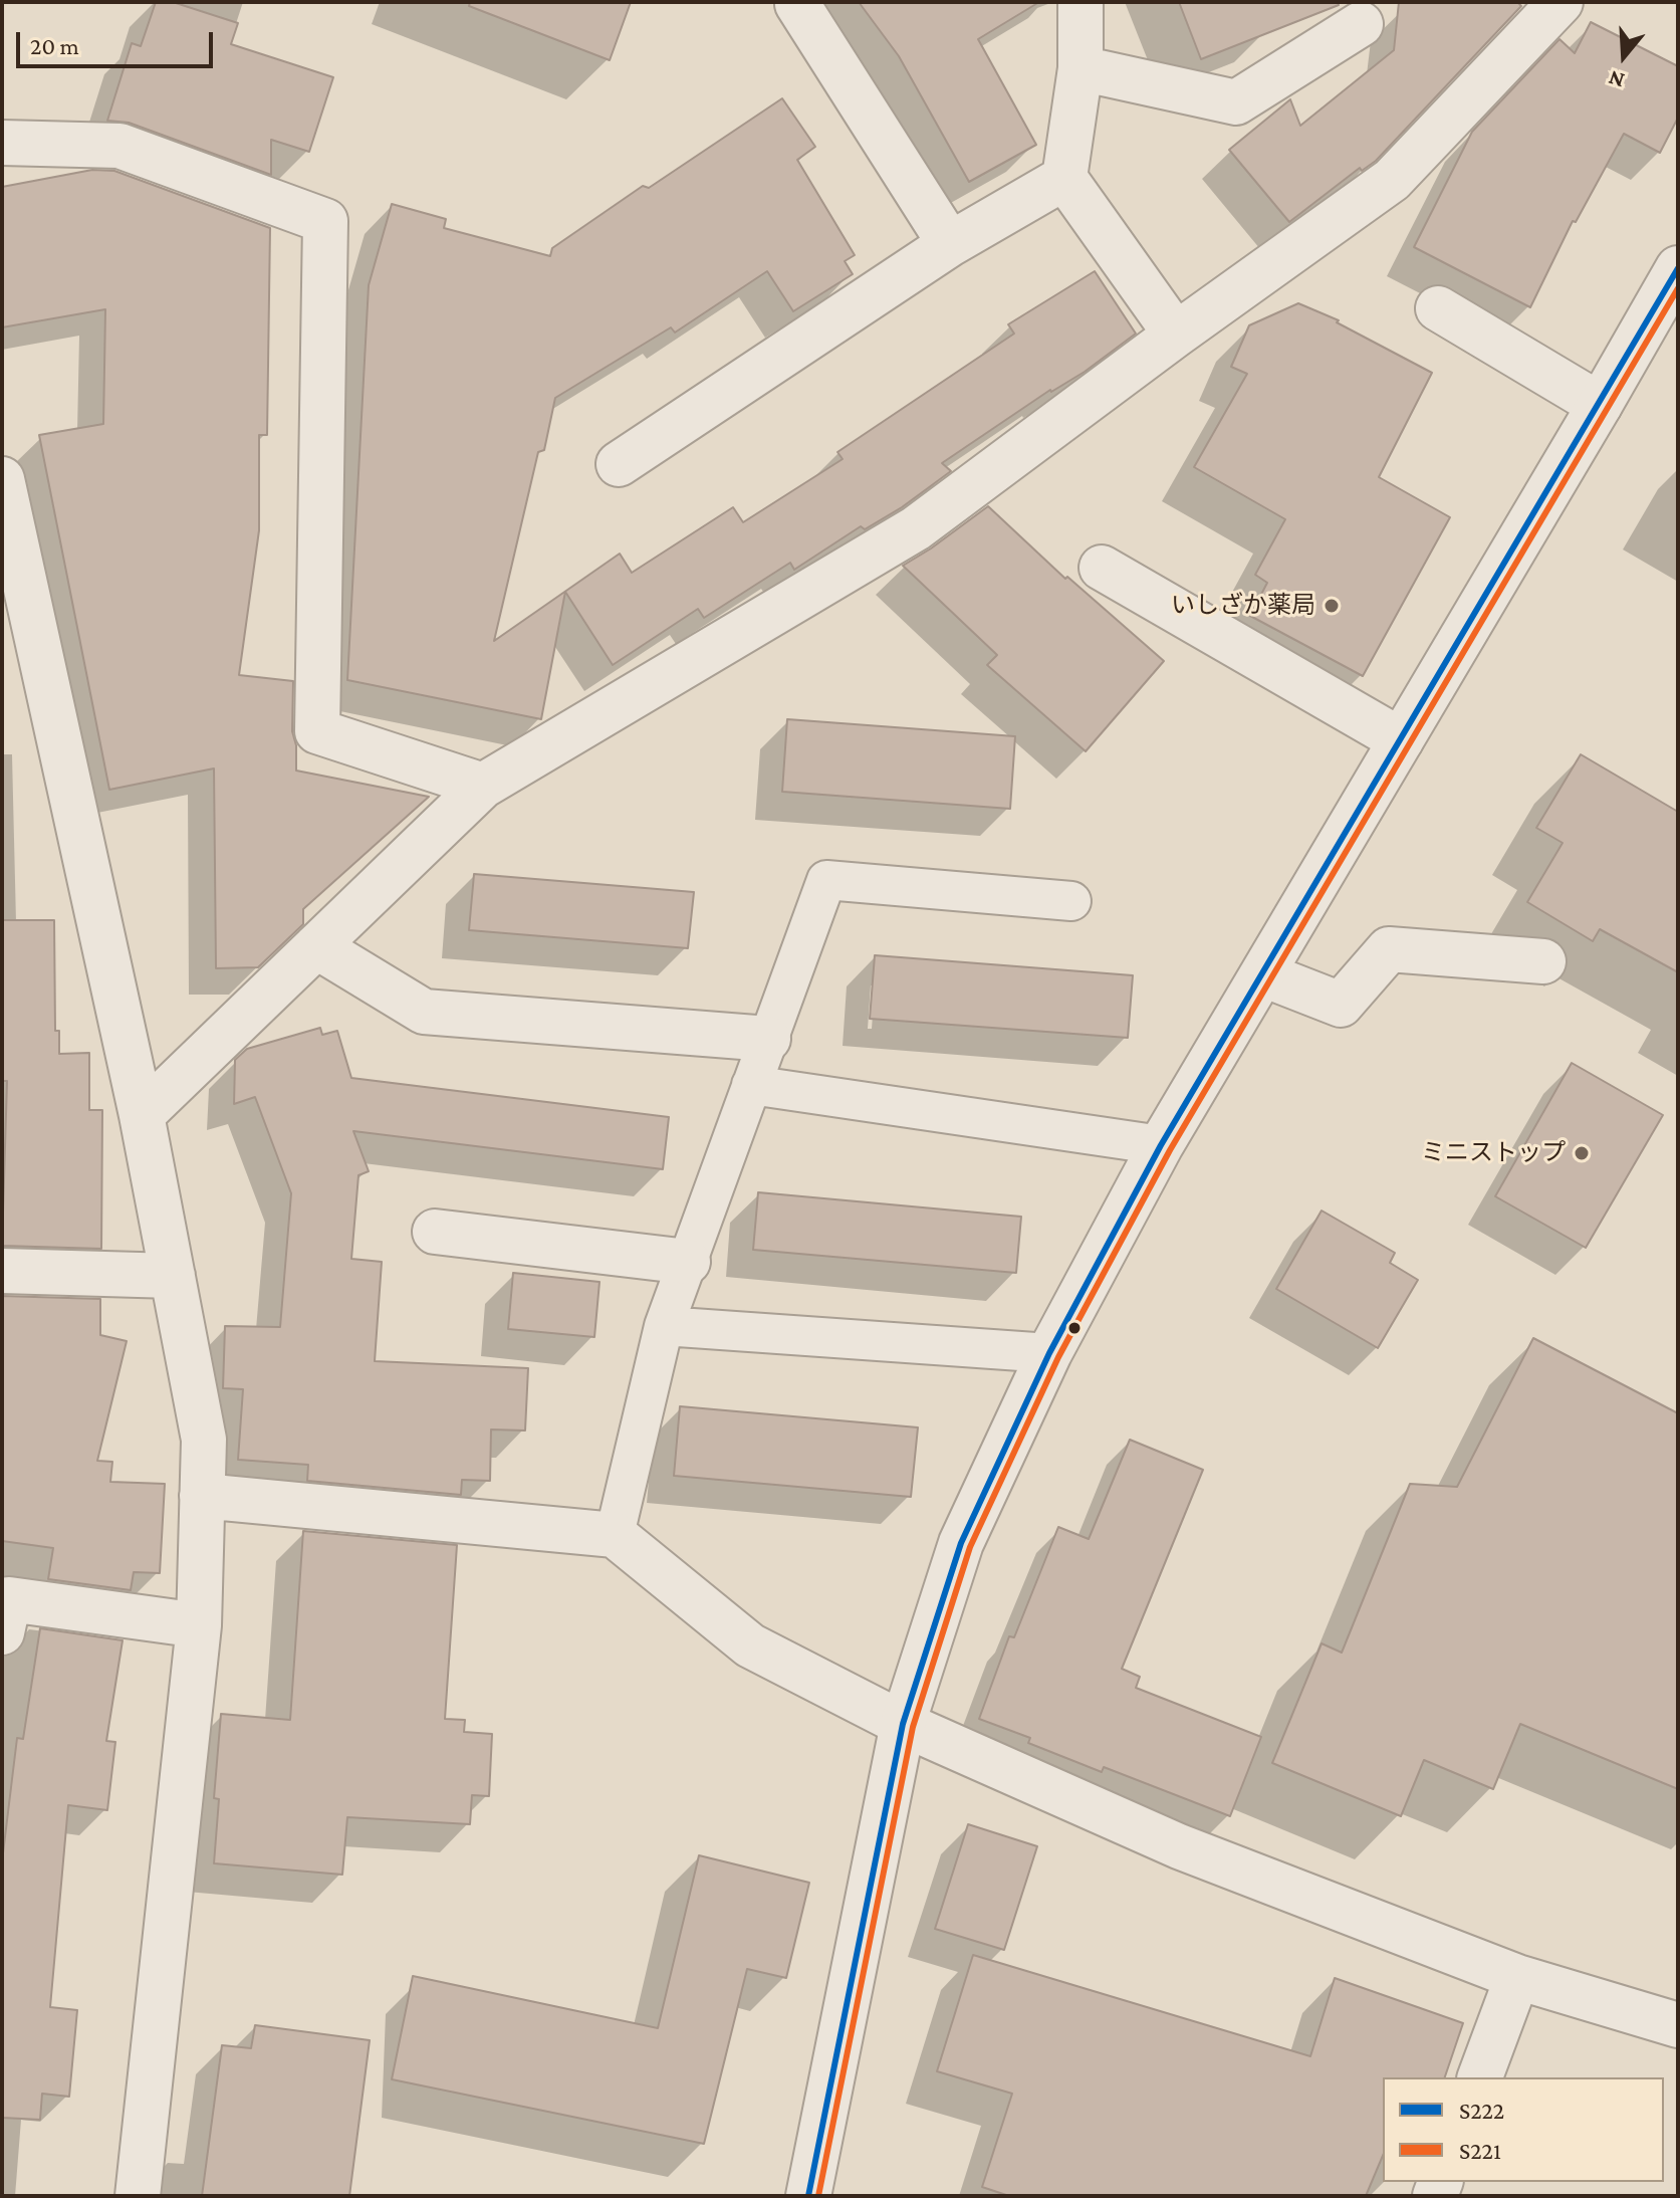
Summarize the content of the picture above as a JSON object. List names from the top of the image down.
{
  "places": ["いしざか薬局", "ミニストップ"],
  "lines": ["transit line S222", "transit line S221"],
  "legend": ["S222", "S221"],
  "scale_bar": "20 m",
  "north": "bottom"
}
